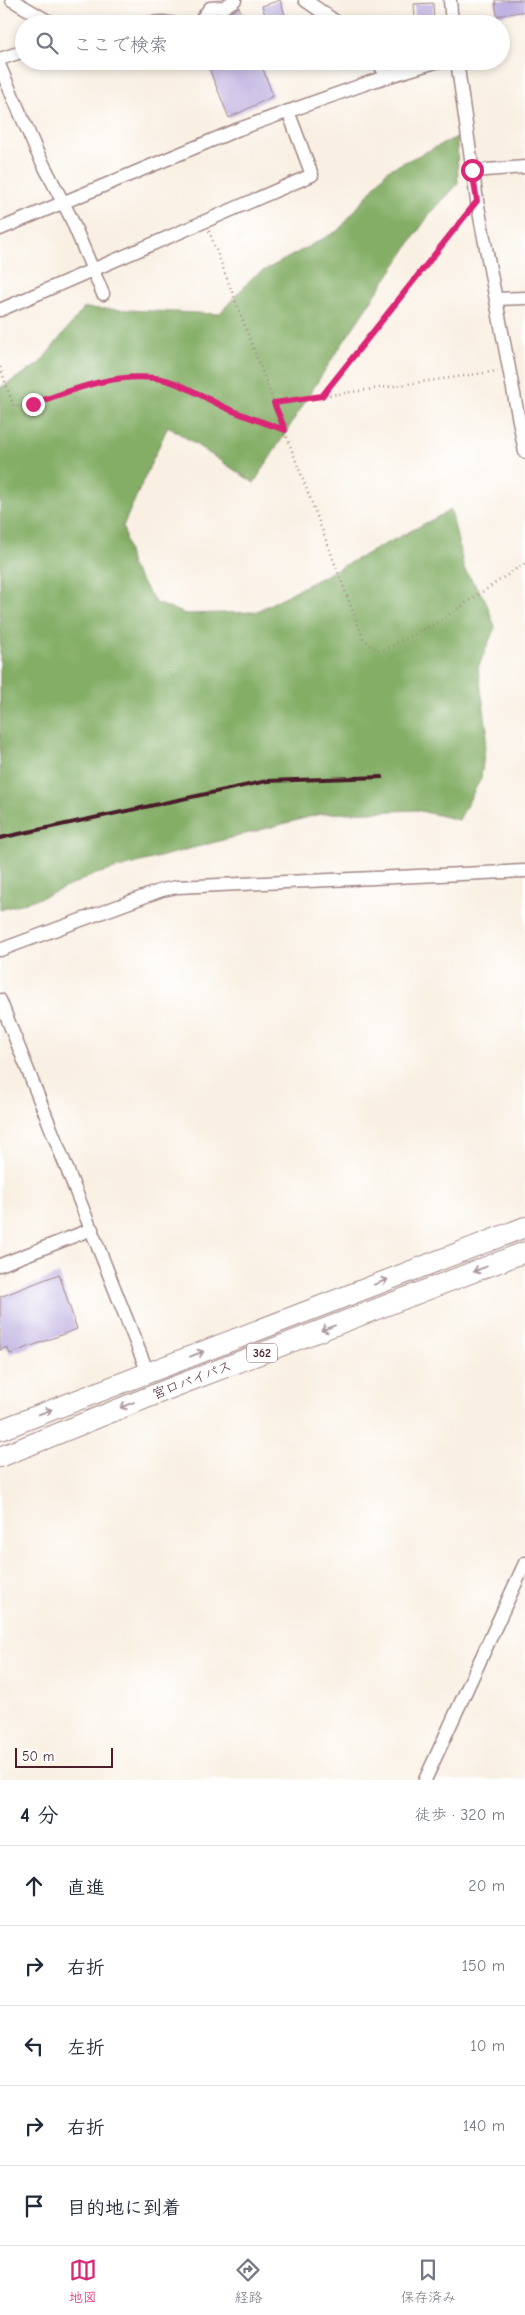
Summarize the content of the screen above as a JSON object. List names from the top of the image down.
{
  "streets": {
    "highway": ["362", "宮口バイパス"]
  },
  "scale_bar": "50 m",
  "page": {
    "search": "ここで検索",
    "scale": "50 m",
    "heading": ["4 分", "徒歩 · 320 m"],
    "list": [
      ["直進", "20 m"],
      ["右折", "150 m"],
      ["左折", "10 m"],
      ["右折", "140 m"],
      "目的地に到着"
    ],
    "nav": ["地図", "経路", "保存済み"]
  }
}
